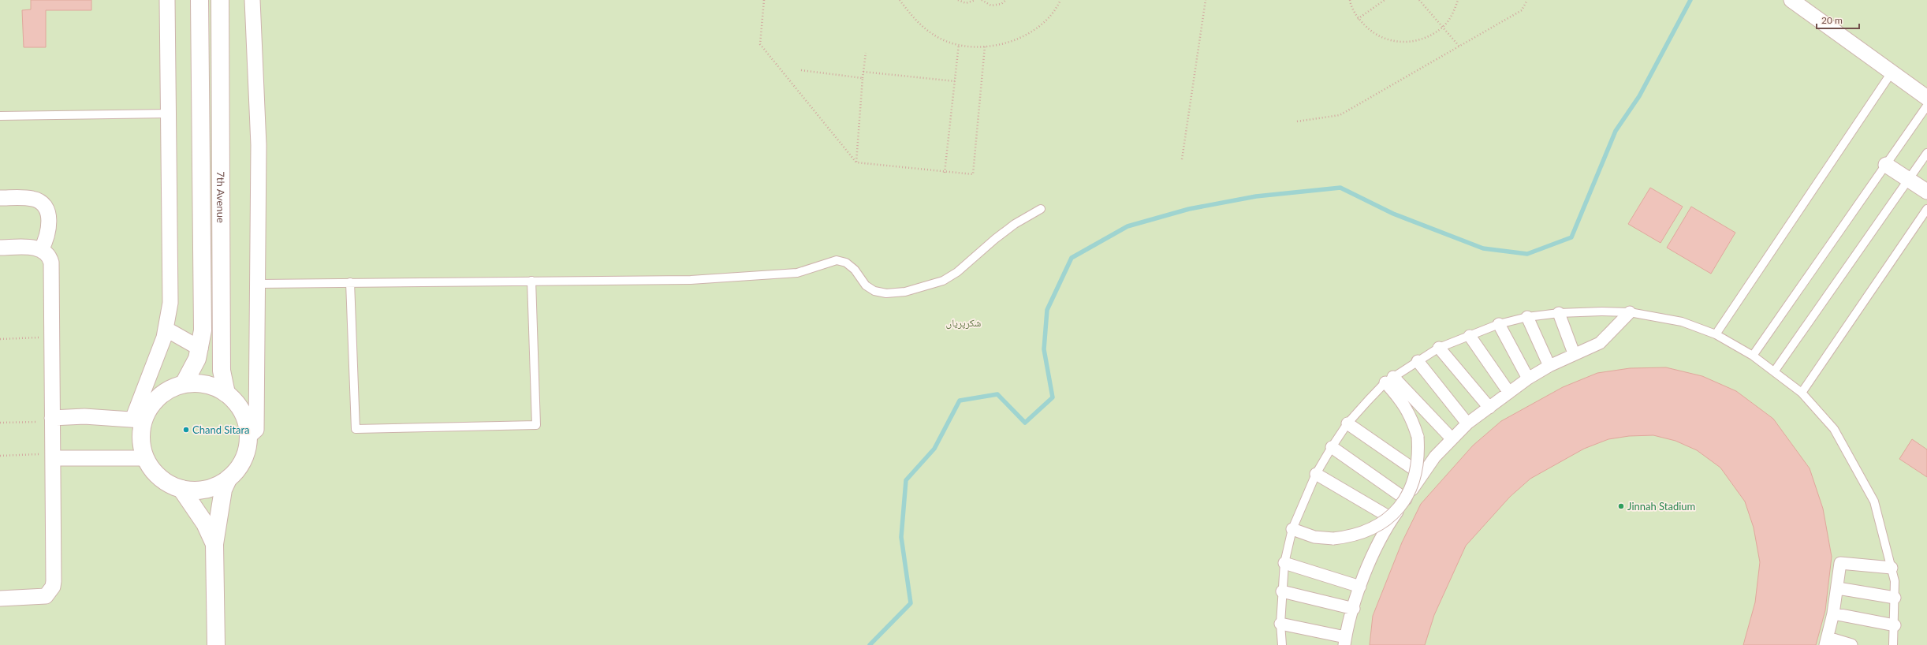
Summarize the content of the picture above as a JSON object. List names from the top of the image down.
{
  "streets": {
    "street": ["7th Avenue"]
  },
  "parks": ["شکرپریاں"],
  "places": ["Chand Sitara", "Jinnah Stadium"],
  "scale_bar": "20 m"
}
